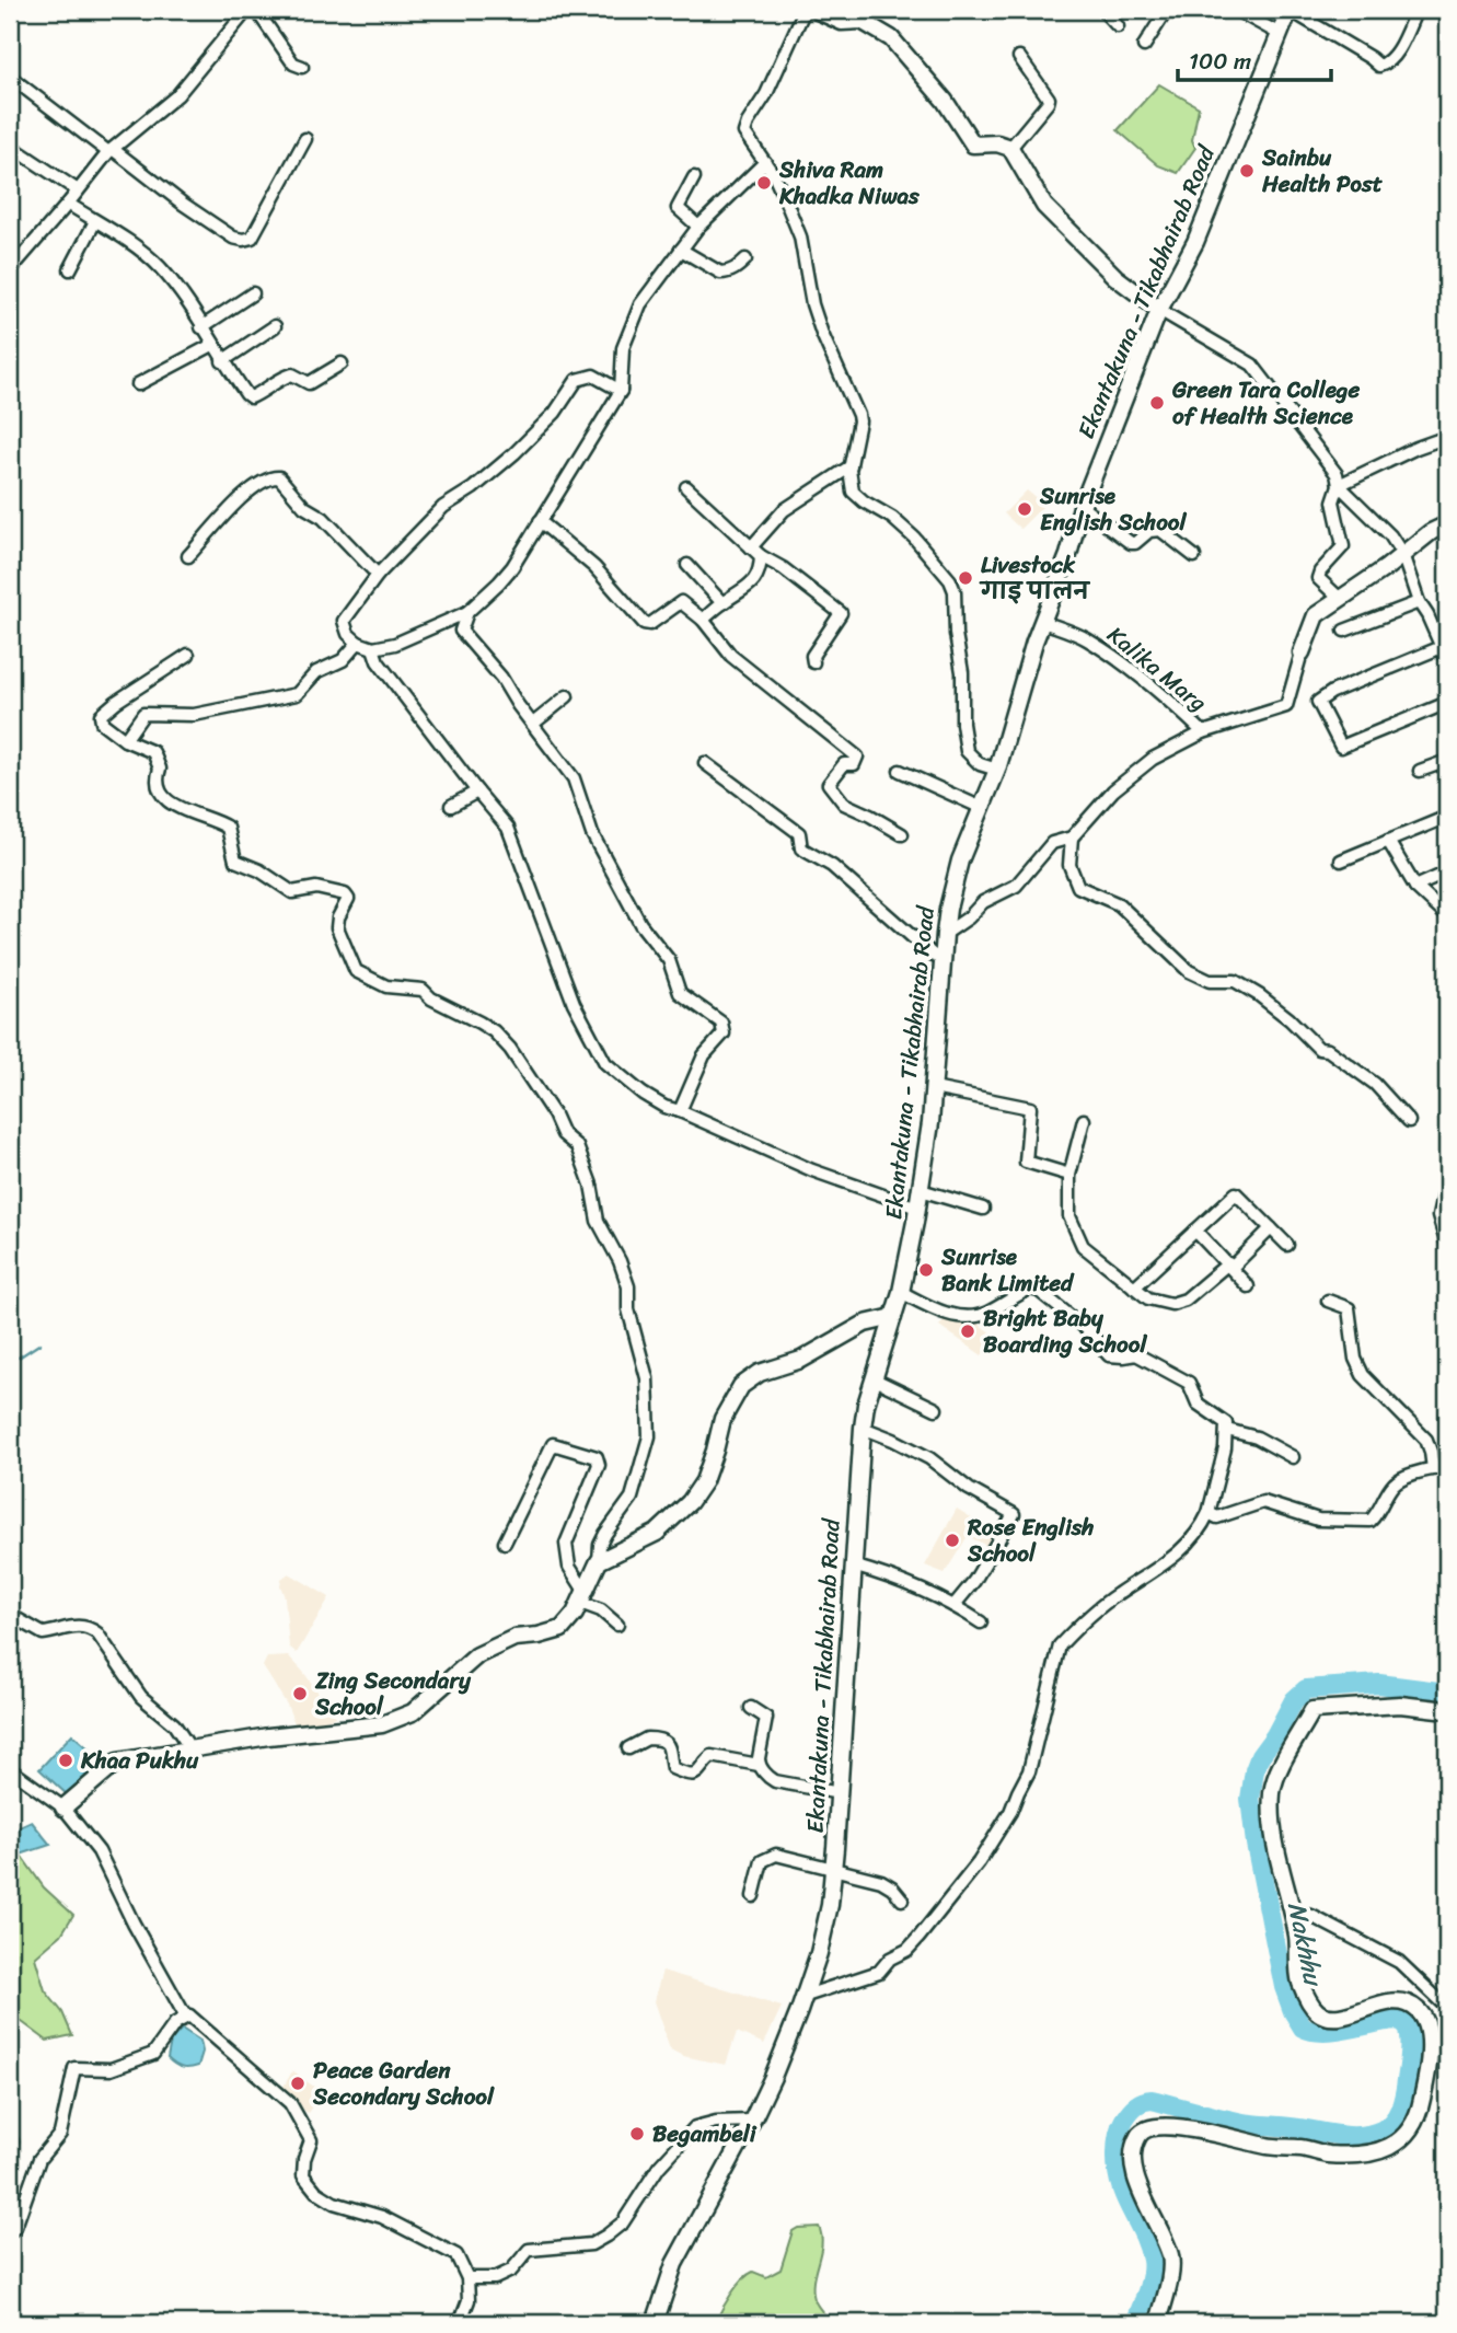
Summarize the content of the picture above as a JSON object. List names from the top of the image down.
{
  "streets": {
    "street": ["Ekantakuna - Tikabhairab Road", "Kalika Marg"]
  },
  "crossings": [
    ["Ekantakuna - Tikabhairab Road", "Kalika Marg"]
  ],
  "water": ["Nakhhu"],
  "places": [
    "Sainbu Health Post",
    "Shiva Ram Khadka Niwas",
    "Green Tara College of Health Science",
    "Sunrise English School",
    "Livestock गाइ पालन",
    "Sunrise Bank Limited",
    "Bright Baby Boarding School",
    "Rose English School",
    "Zing Secondary School",
    "Khaa Pukhu",
    "Peace Garden Secondary School",
    "Begambeli"
  ],
  "scale_bar": "100 m"
}
